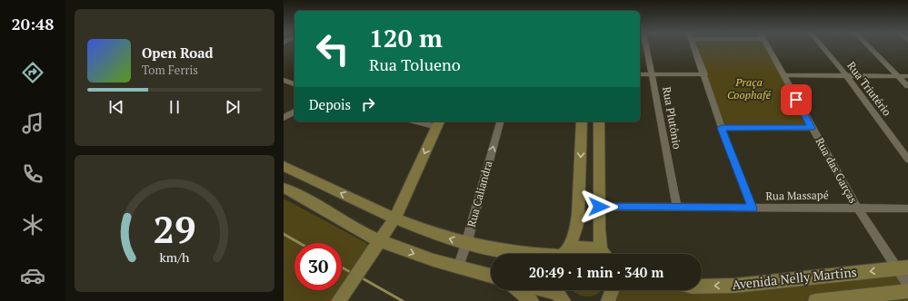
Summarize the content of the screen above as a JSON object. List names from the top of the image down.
{
  "streets": {
    "main road": ["Avenida Nelly Martins"],
    "street": [
      "Rua Triutério",
      "Rua Plutônio",
      "Rua das Garças",
      "Rua Caliandra",
      "Rua Massapé"
    ]
  },
  "crossings": [
    ["Rua Plutônio", "Rua Massapé"],
    ["Rua das Garças", "Rua Massapé"],
    ["Rua das Garças", "Avenida Nelly Martins"]
  ],
  "one_way": ["Rua Caliandra"],
  "parks": ["Praça Coophafé"],
  "page": {
    "tabs": "20:48",
    "turn": ["120 m", "Rua Tolueno"],
    "song": ["Open Road", "Tom Ferris"],
    "then": "Depois",
    "limit": "30",
    "trip": "20:49 · 1 min · 340 m",
    "gauge": ["29", "km/h"]
  }
}
